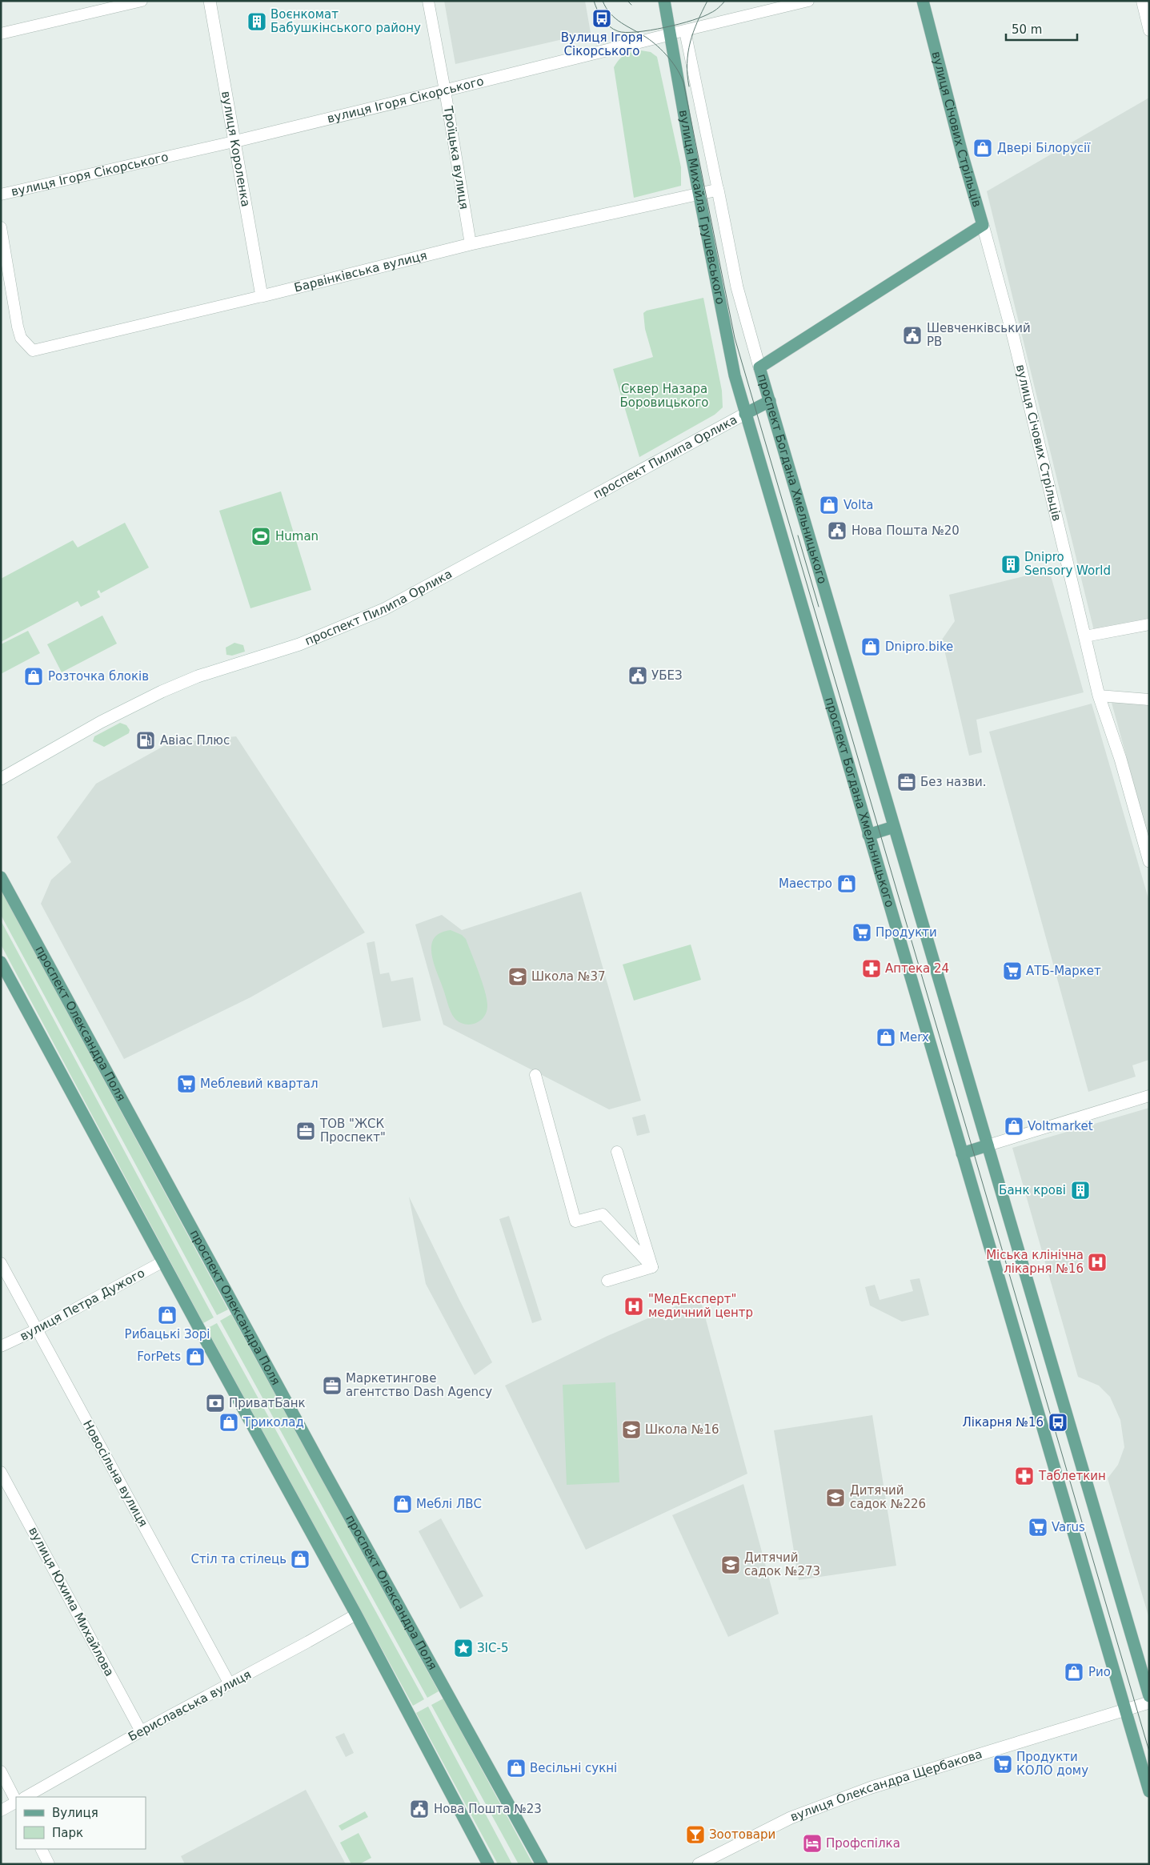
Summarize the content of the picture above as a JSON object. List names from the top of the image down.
{
  "streets": {
    "main road": [
      "вулиця Січових Стрільців",
      "вулиця Михайла Грушевського",
      "проспект Богдана Хмельницького",
      "проспект Олександра Поля"
    ],
    "street": [
      "вулиця Ігоря Сікорського",
      "вулиця Короленка",
      "Троїцька вулиця",
      "Барвінківська вулиця",
      "проспект Пилипа Орлика",
      "вулиця Петра Дужого",
      "Новосільна вулиця",
      "вулиця Юхима Михайлова",
      "Бериславська вулиця",
      "вулиця Олександра Щербакова"
    ]
  },
  "crossings": [
    ["вулиця Ігоря Сікорського", "вулиця Короленка"],
    ["вулиця Ігоря Сікорського", "Троїцька вулиця"],
    ["вулиця Ігоря Сікорського", "вулиця Михайла Грушевського"],
    ["вулиця Короленка", "Барвінківська вулиця"],
    ["Троїцька вулиця", "Барвінківська вулиця"],
    ["вулиця Михайла Грушевського", "Барвінківська вулиця"],
    ["вулиця Михайла Грушевського", "проспект Пилипа Орлика"],
    ["вулиця Михайла Грушевського", "проспект Богдана Хмельницького"],
    ["проспект Пилипа Орлика", "проспект Богдана Хмельницького"],
    ["проспект Богдана Хмельницького", "вулиця Олександра Щербакова"],
    ["вулиця Петра Дужого", "Новосільна вулиця"],
    ["Новосільна вулиця", "Бериславська вулиця"],
    ["вулиця Юхима Михайлова", "Бериславська вулиця"]
  ],
  "parks": ["Сквер Назара Боровицького"],
  "places": {
    "bus stop": ["Вулиця Ігоря Сікорського", "Лікарня №16"],
    "building": ["Воєнкомат Бабушкінського району", "Dnipro Sensory World", "Банк крові"],
    "shop": [
      "Двері Білорусії",
      "Volta",
      "Dnipro.bike",
      "Розточка блоків",
      "Маестро",
      "Merx",
      "Voltmarket",
      "Рибацькі Зорі",
      "ForPets",
      "Триколад",
      "Меблі ЛВС",
      "Стіл та стілець",
      "Рио",
      "Весільні сукні"
    ],
    "public building": [
      "Шевченківський РВ",
      "Нова Пошта №20",
      "УБЕЗ",
      "Нова Пошта №23"
    ],
    "sports": ["Human"],
    "fuel station": ["Авіас Плюс"],
    "office": ["Без назви.", "ТОВ \"ЖСК Проспект\"", "Маркетингове агентство Dash Agency"],
    "supermarket": [
      "Продукти",
      "АТБ-Маркет",
      "Меблевий квартал",
      "Varus",
      "Продукти КОЛО дому"
    ],
    "pharmacy": ["Аптека 24", "Таблеткин"],
    "school or university": [
      "Школа №37",
      "Школа №16",
      "Дитячий садок №226",
      "Дитячий садок №273"
    ],
    "hospital": ["Міська клінічна лікарня №16", "\"МедЕксперт\" медичний центр"],
    "bank": ["ПриватБанк"],
    "place": ["ЗІС-5"],
    "bar": ["Зоотовари"],
    "hotel": ["Профспілка"]
  },
  "legend": ["Вулиця", "Парк"],
  "scale_bar": "50 m"
}
